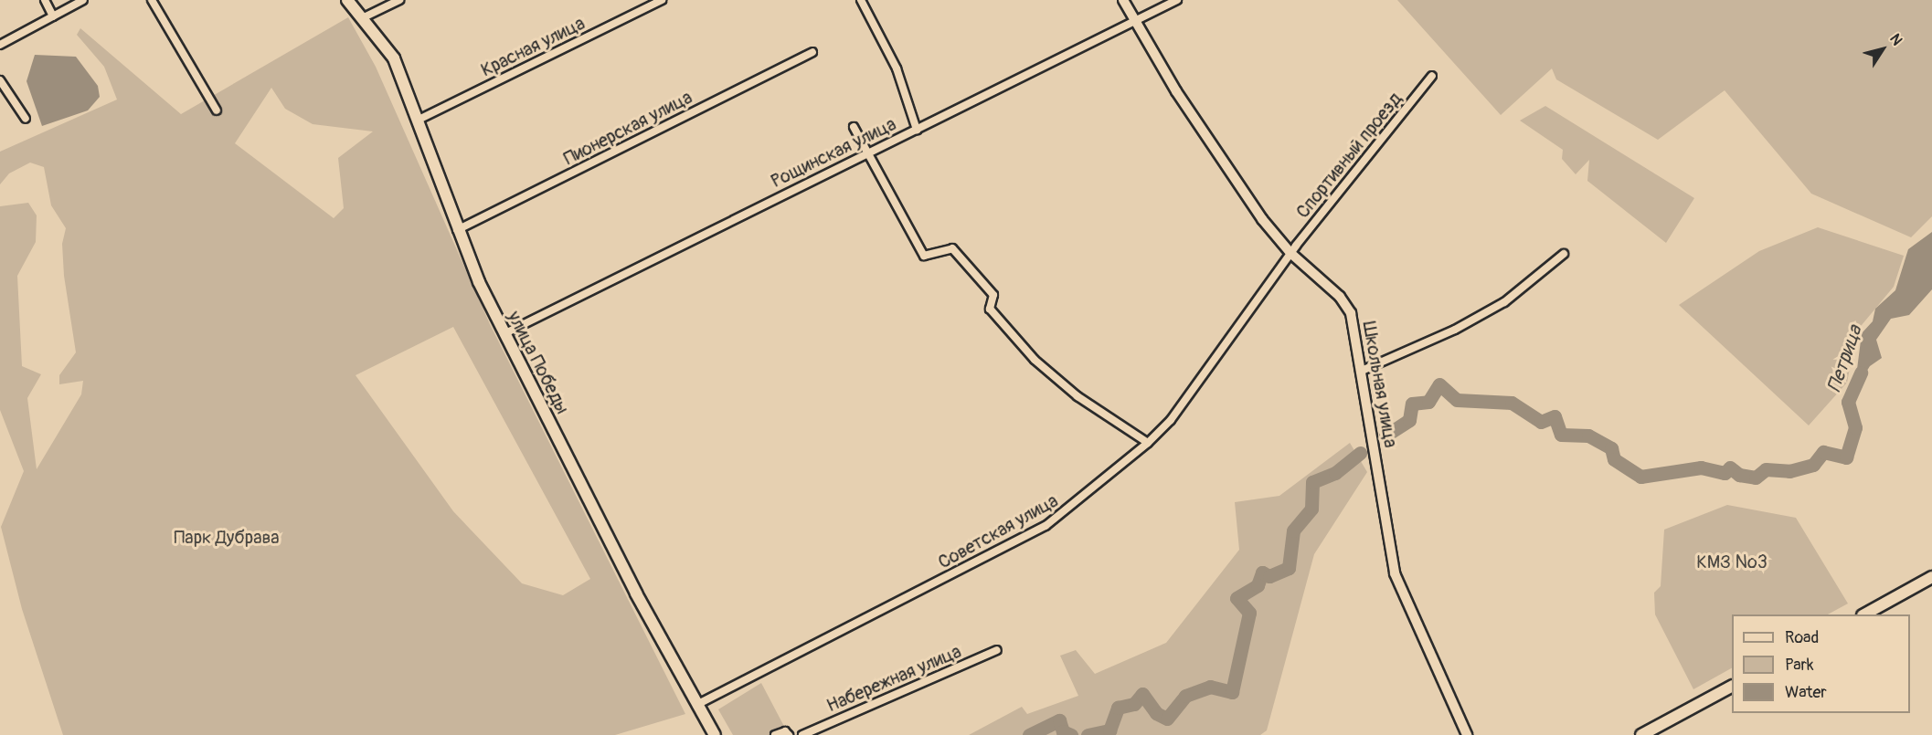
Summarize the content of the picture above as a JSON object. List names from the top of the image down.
{
  "streets": {
    "main road": ["улица Победы"],
    "street": [
      "Красная улица",
      "Пионерская улица",
      "Рощинская улица",
      "Спортивный проезд",
      "Школьная улица",
      "Советская улица",
      "Набережная улица"
    ]
  },
  "crossings": [
    ["Красная улица", "улица Победы"],
    ["Пионерская улица", "улица Победы"],
    ["Рощинская улица", "улица Победы"],
    ["Рощинская улица", "Школьная улица"],
    ["Спортивный проезд", "Школьная улица"],
    ["Спортивный проезд", "Советская улица"],
    ["улица Победы", "Советская улица"],
    ["Школьная улица", "Советская улица"]
  ],
  "water": ["Петрица"],
  "parks": ["Парк Дубрава", "КМЗ №3"],
  "legend": ["Road", "Park", "Water"],
  "north": "top right"
}
